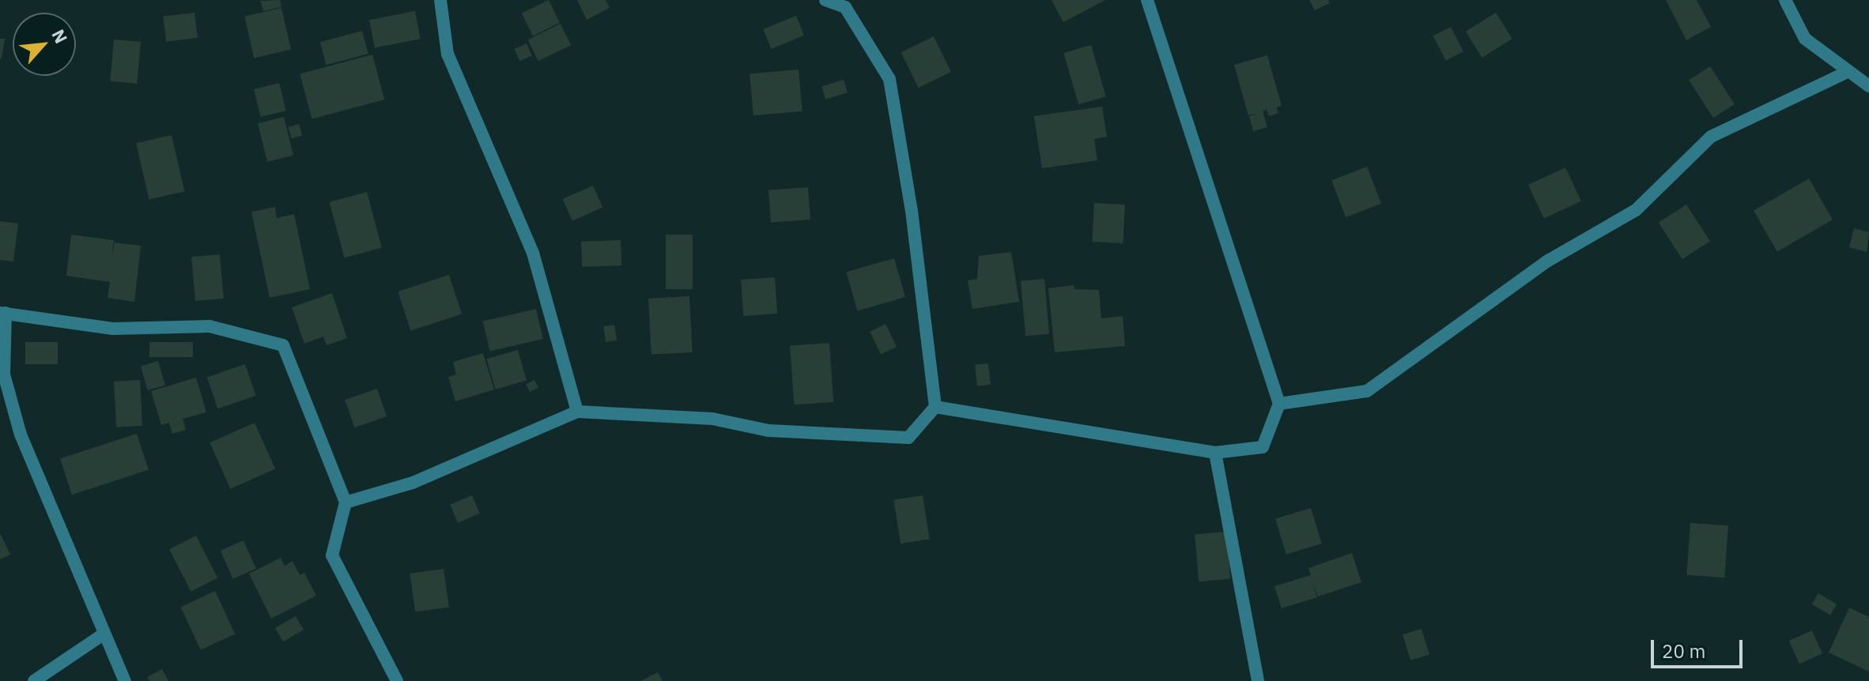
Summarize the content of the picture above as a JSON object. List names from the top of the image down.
{
  "scale_bar": "20 m",
  "north": "top right"
}
